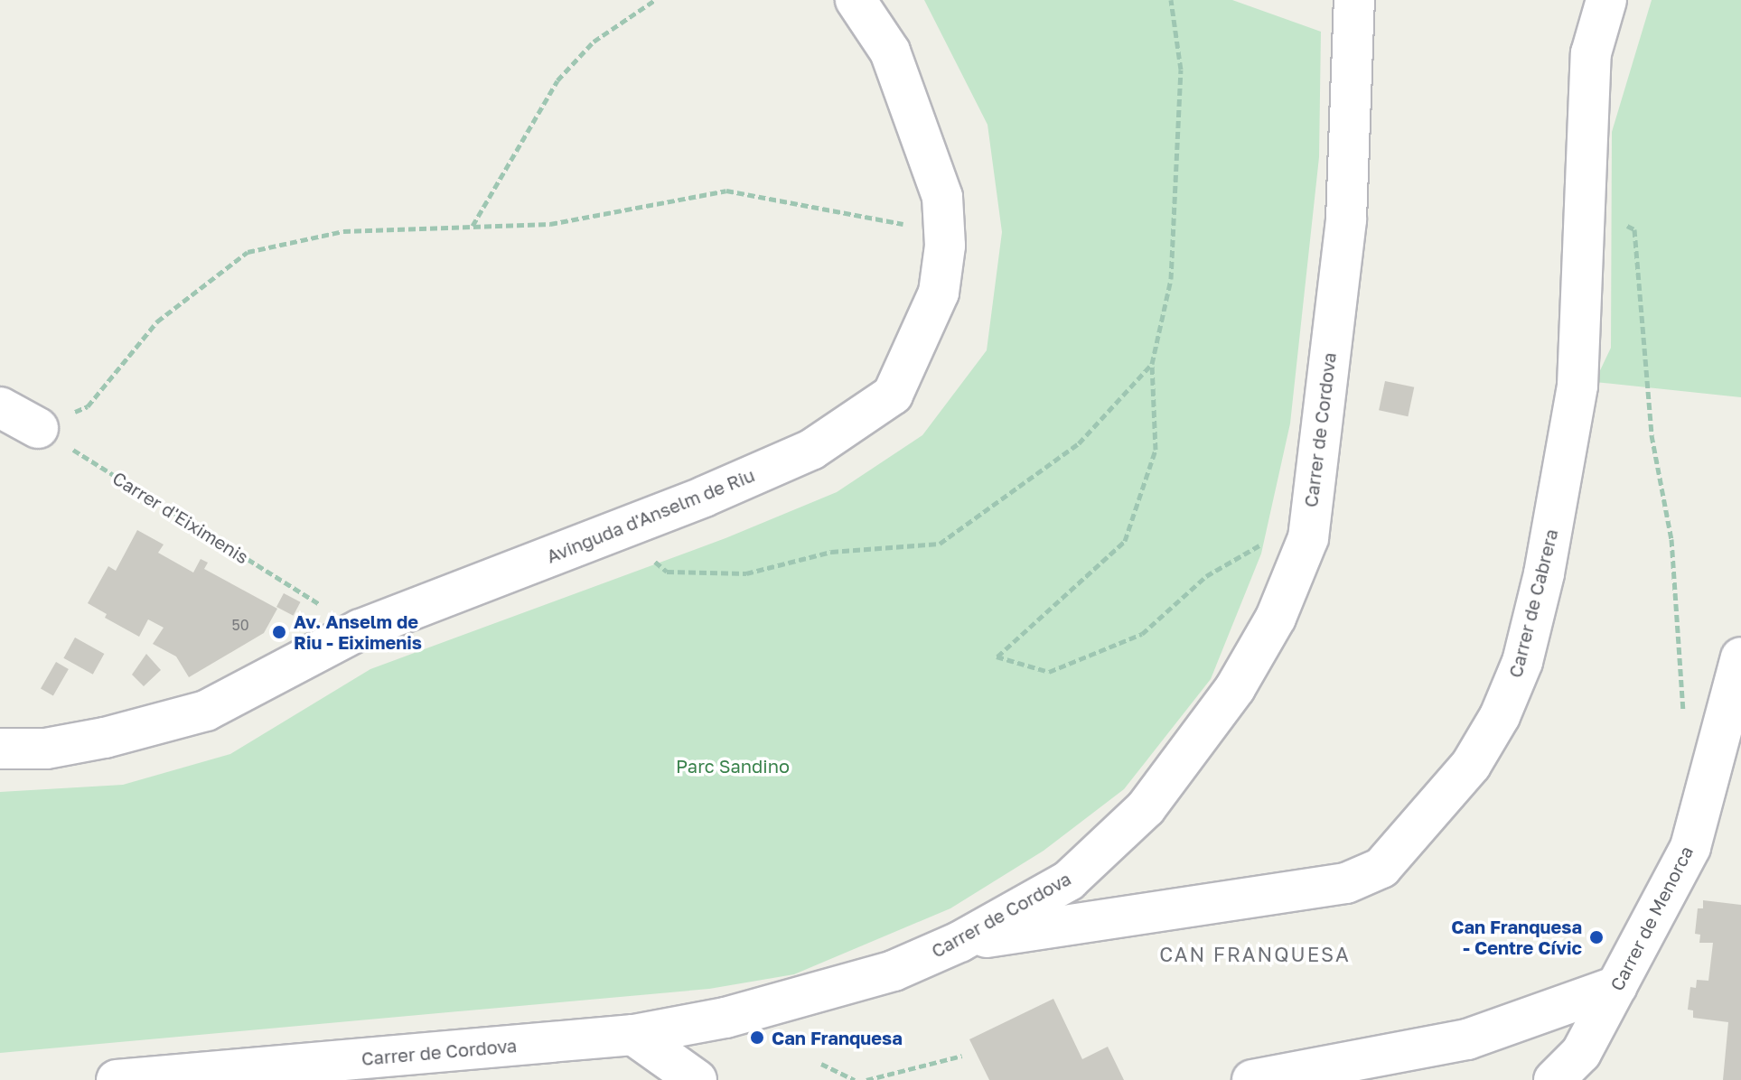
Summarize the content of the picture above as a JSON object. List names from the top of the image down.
{
  "streets": {
    "street": [
      "Carrer de Cordova",
      "Avinguda d'Anselm de Riu",
      "Carrer de Cabrera",
      "Carrer de Menorca"
    ],
    "path": ["Carrer d'Eiximenis"]
  },
  "crossings": [
    ["Carrer de Cordova", "Carrer de Cabrera"],
    ["Avinguda d'Anselm de Riu", "Carrer d'Eiximenis"]
  ],
  "districts": ["CAN FRANQUESA"],
  "parks": ["Parc Sandino"],
  "places": ["Av. Anselm de Riu - Eiximenis", "Can Franquesa - Centre Cívic", "Can Franquesa"],
  "house_numbers": ["50"]
}
